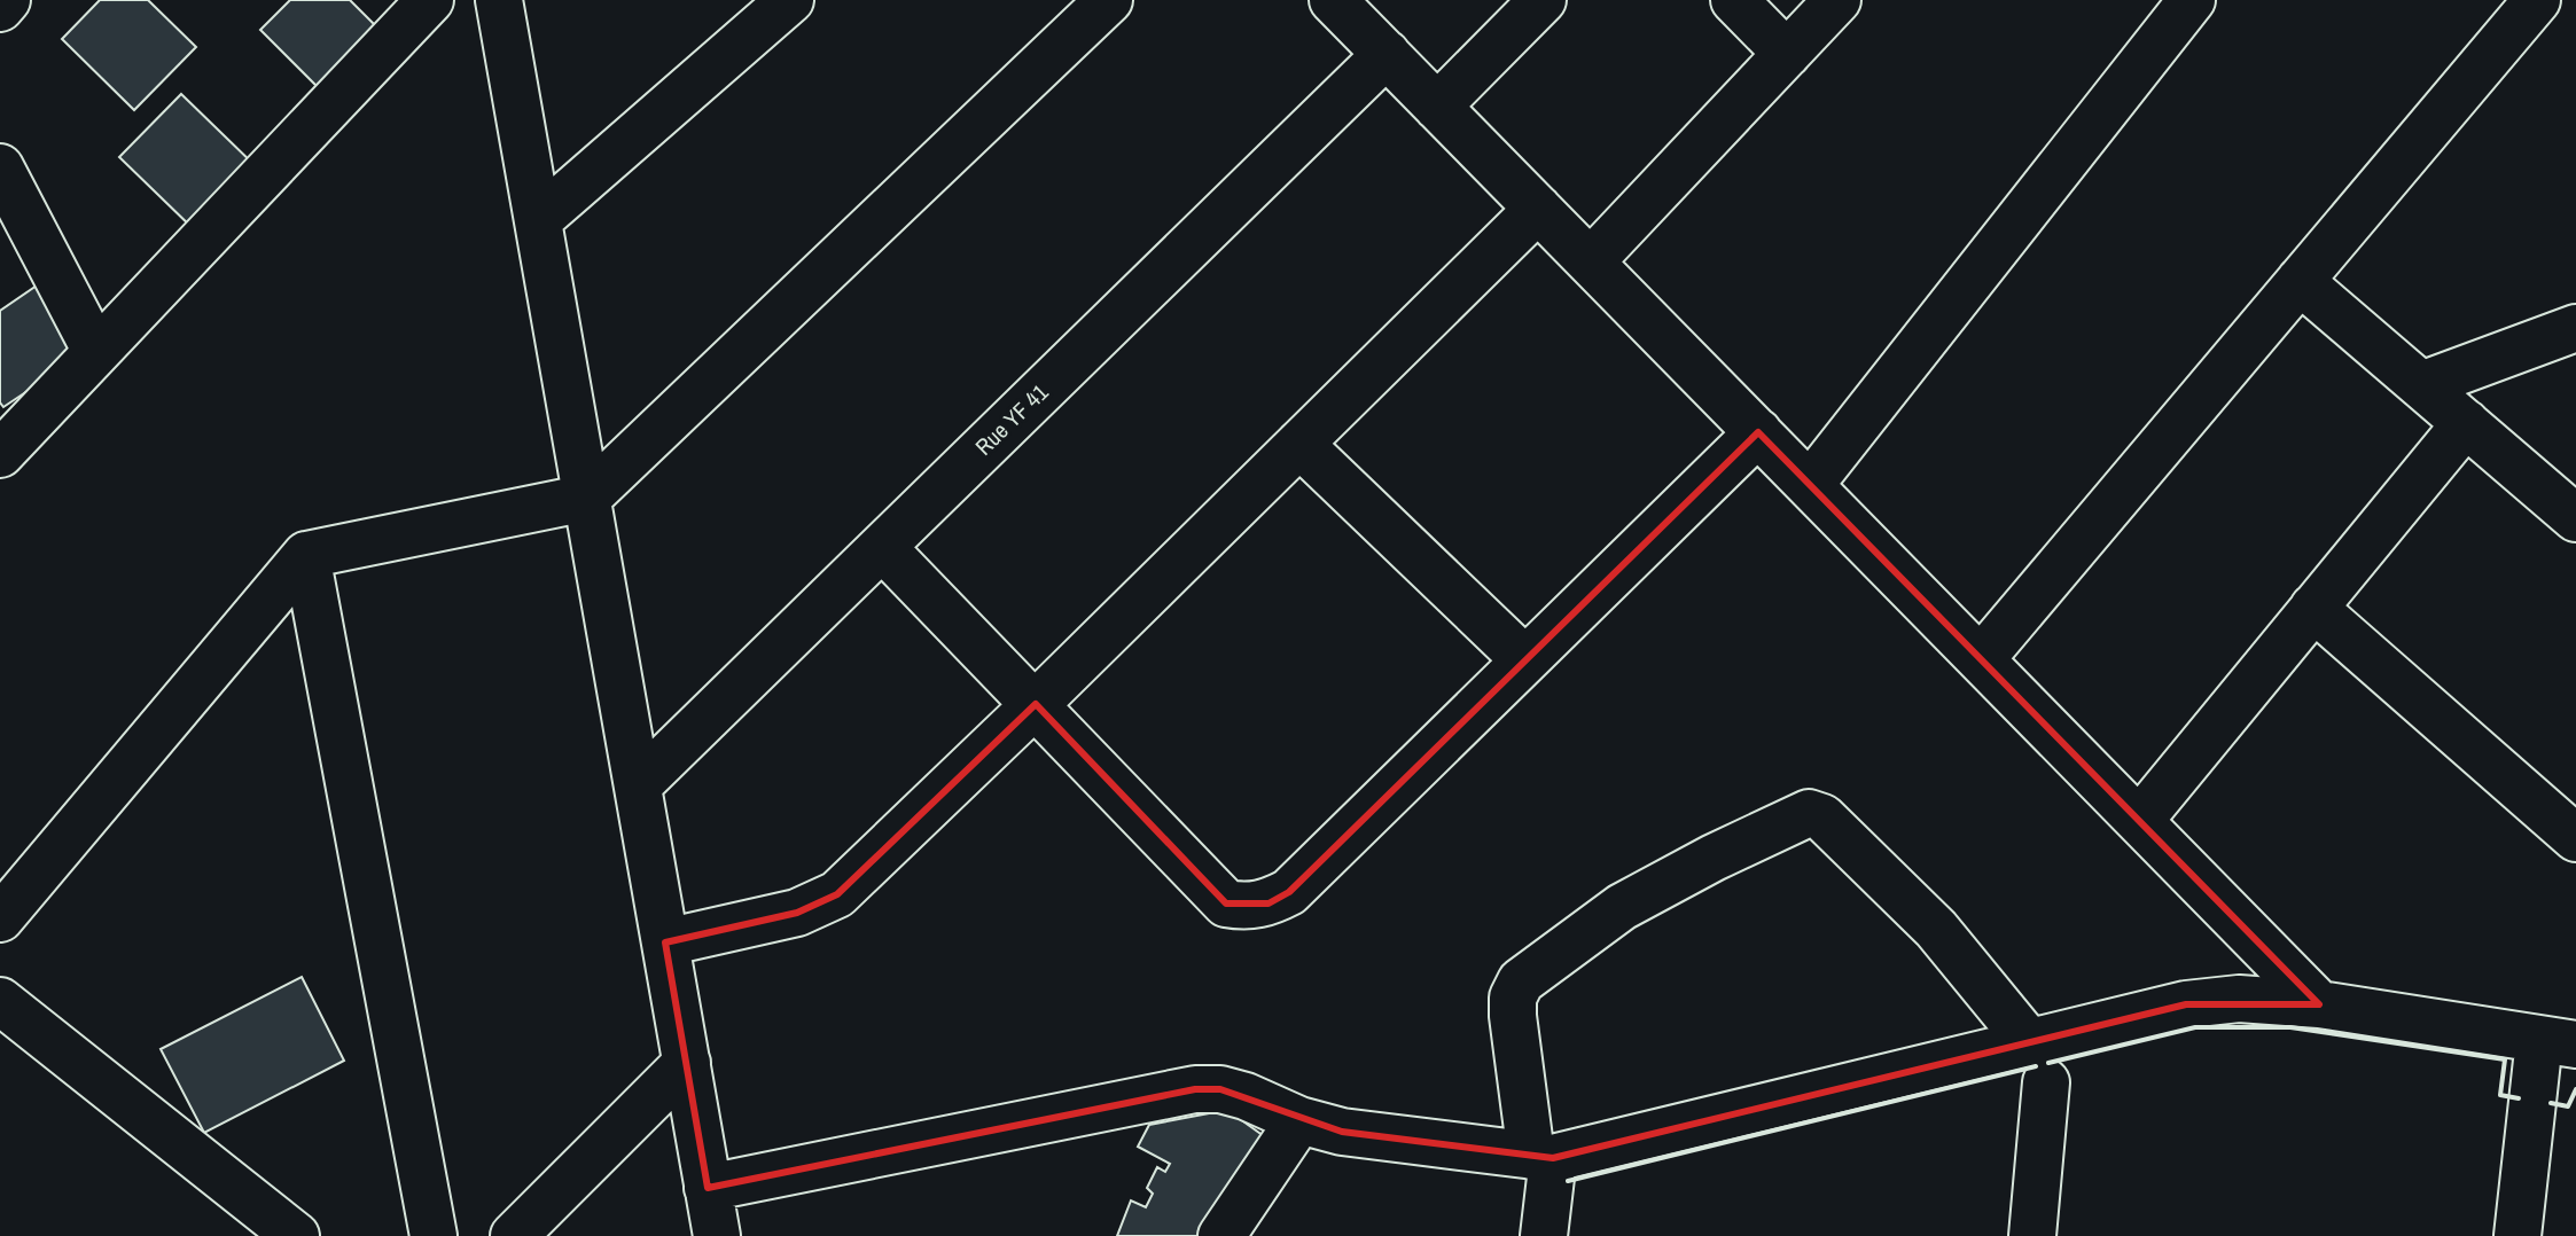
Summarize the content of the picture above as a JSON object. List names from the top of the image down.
{
  "streets": {
    "street": ["Rue YF 41"]
  }
}
